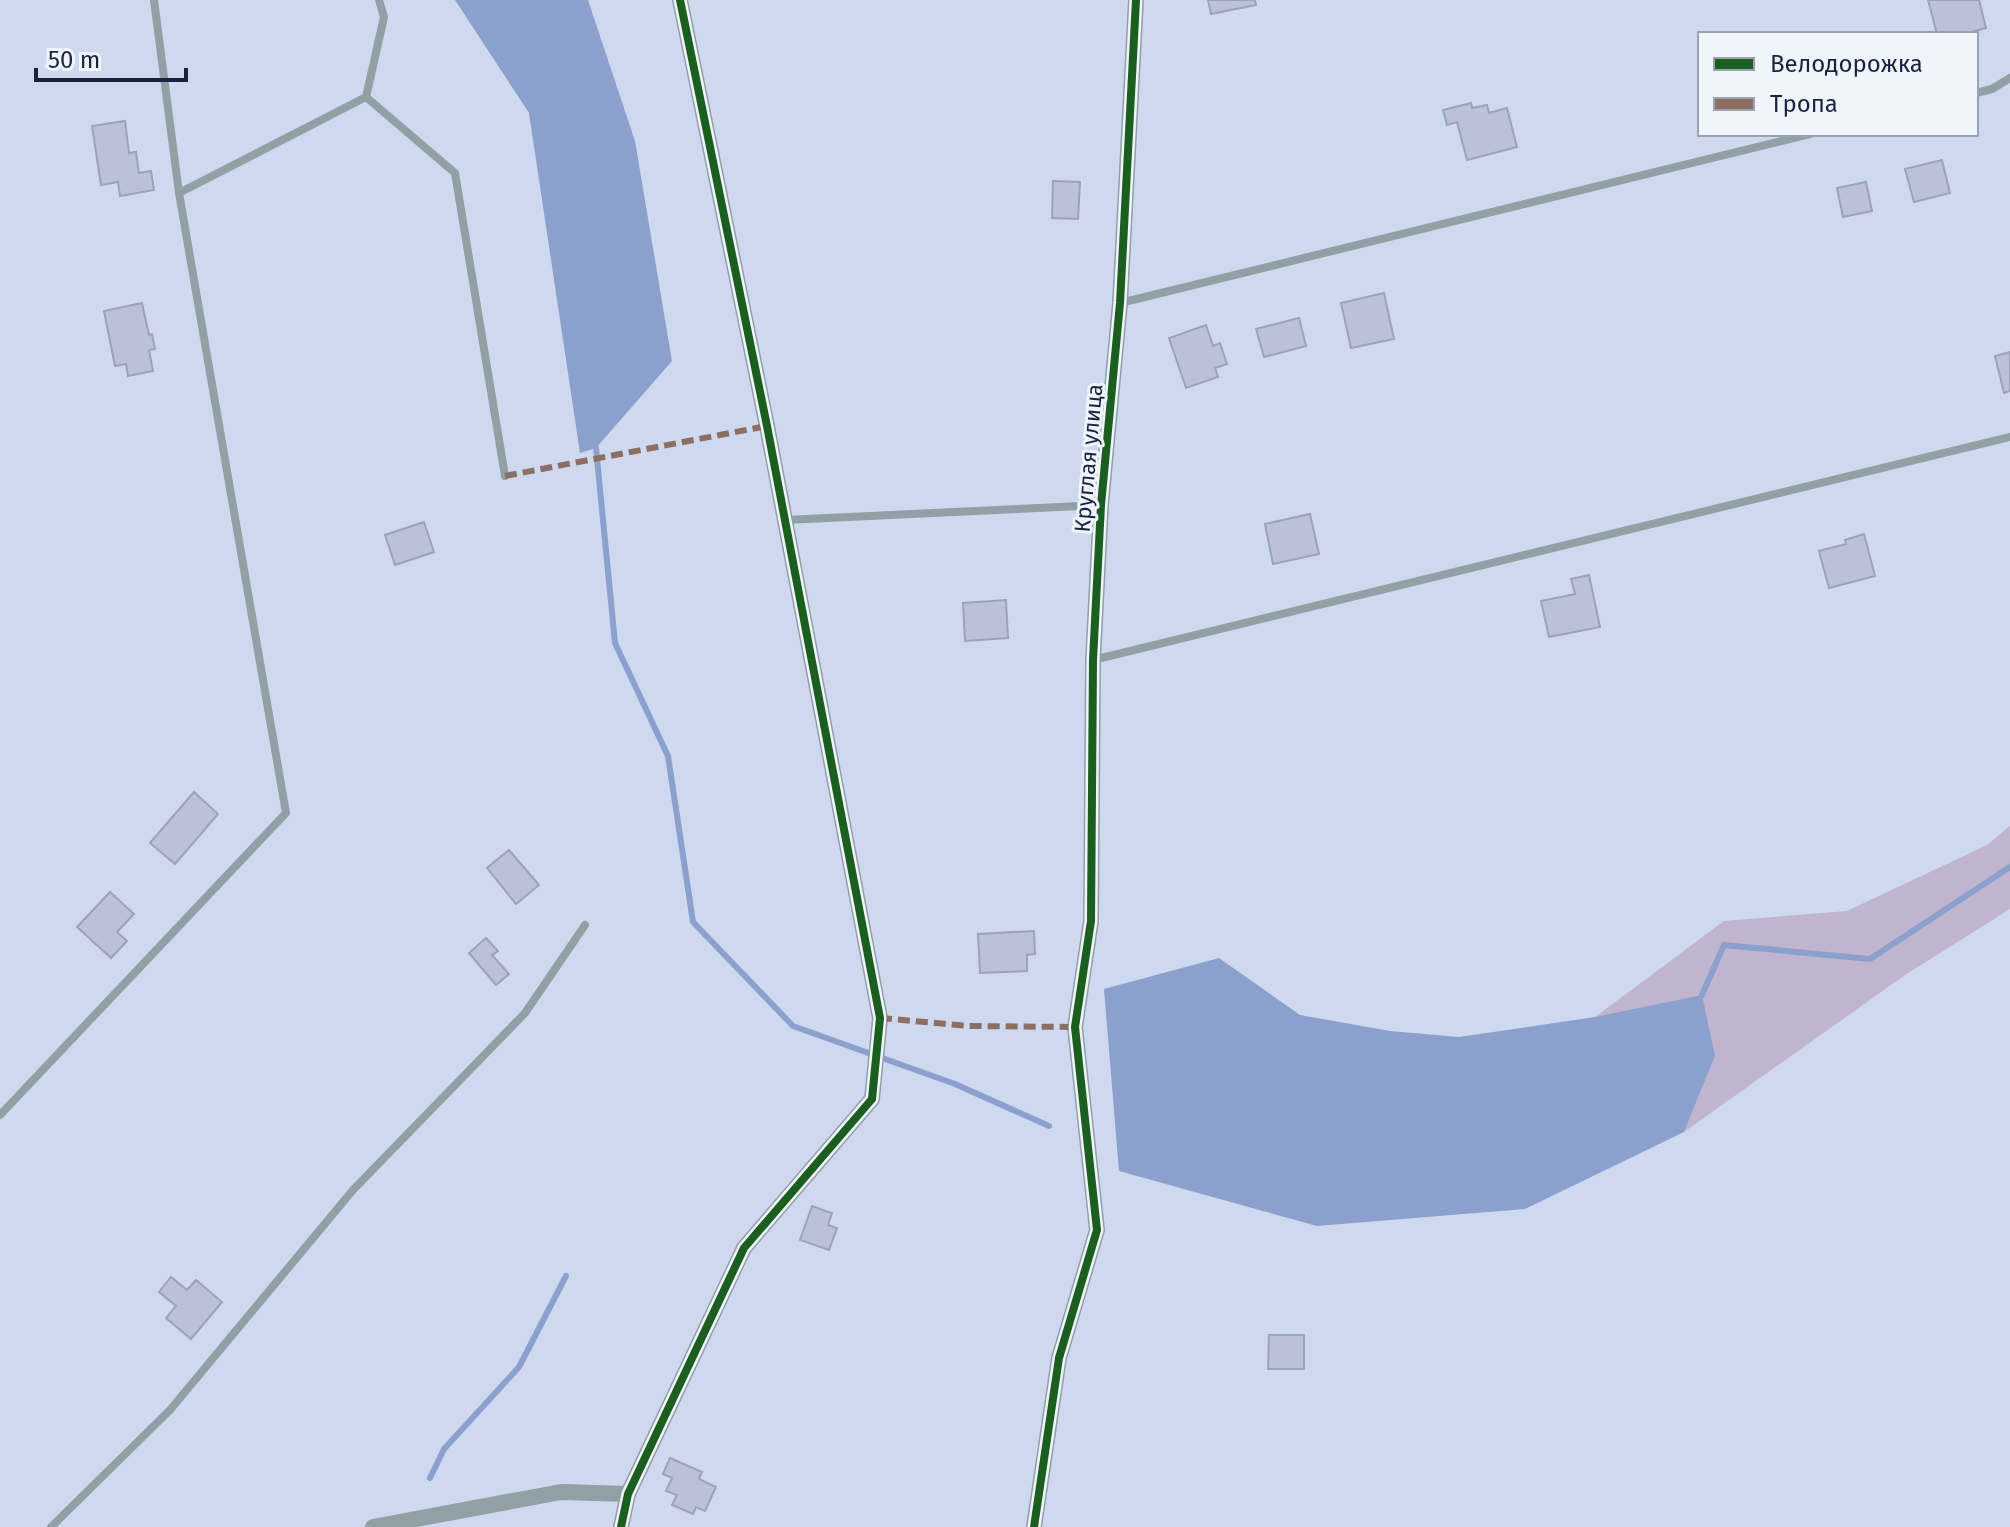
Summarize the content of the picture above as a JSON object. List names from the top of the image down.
{
  "streets": {
    "street": ["Круглая улица"]
  },
  "legend": ["Велодорожка", "Тропа"],
  "scale_bar": "50 m"
}
